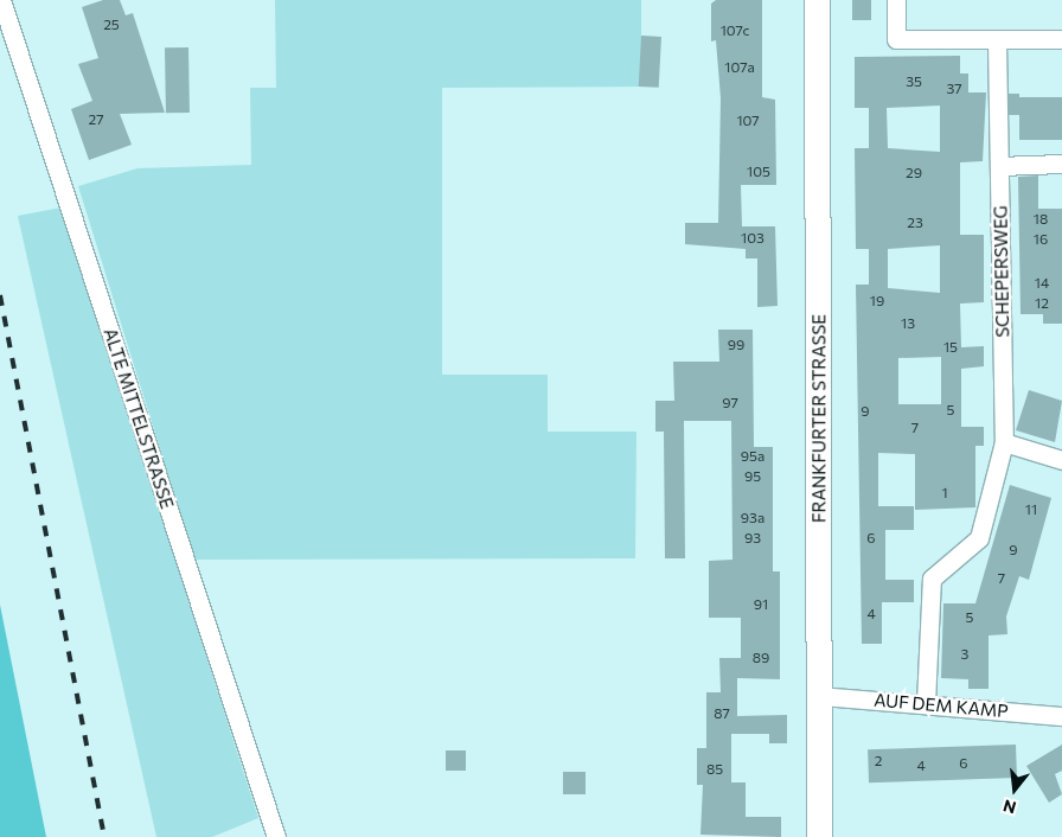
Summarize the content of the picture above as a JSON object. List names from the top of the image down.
{
  "streets": {
    "main road": ["FRANKFURTER STRASSE"],
    "street": ["SCHEPERSWEG", "ALTE MITTELSTRASSE", "AUF DEM KAMP"]
  },
  "crossings": [
    ["SCHEPERSWEG", "AUF DEM KAMP"],
    ["FRANKFURTER STRASSE", "AUF DEM KAMP"]
  ],
  "house_numbers": [
    "25",
    "107c",
    "107a",
    "35",
    "37",
    "27",
    "107",
    "105",
    "29",
    "18",
    "23",
    "103",
    "16",
    "14",
    "19",
    "12",
    "13",
    "99",
    "15",
    "97",
    "5",
    "9",
    "7",
    "95a",
    "95",
    "1",
    "11",
    "93a",
    "93",
    "6",
    "9",
    "7",
    "91",
    "4",
    "5",
    "3",
    "89",
    "87",
    "2",
    "6",
    "4",
    "85"
  ],
  "north": "bottom"
}
